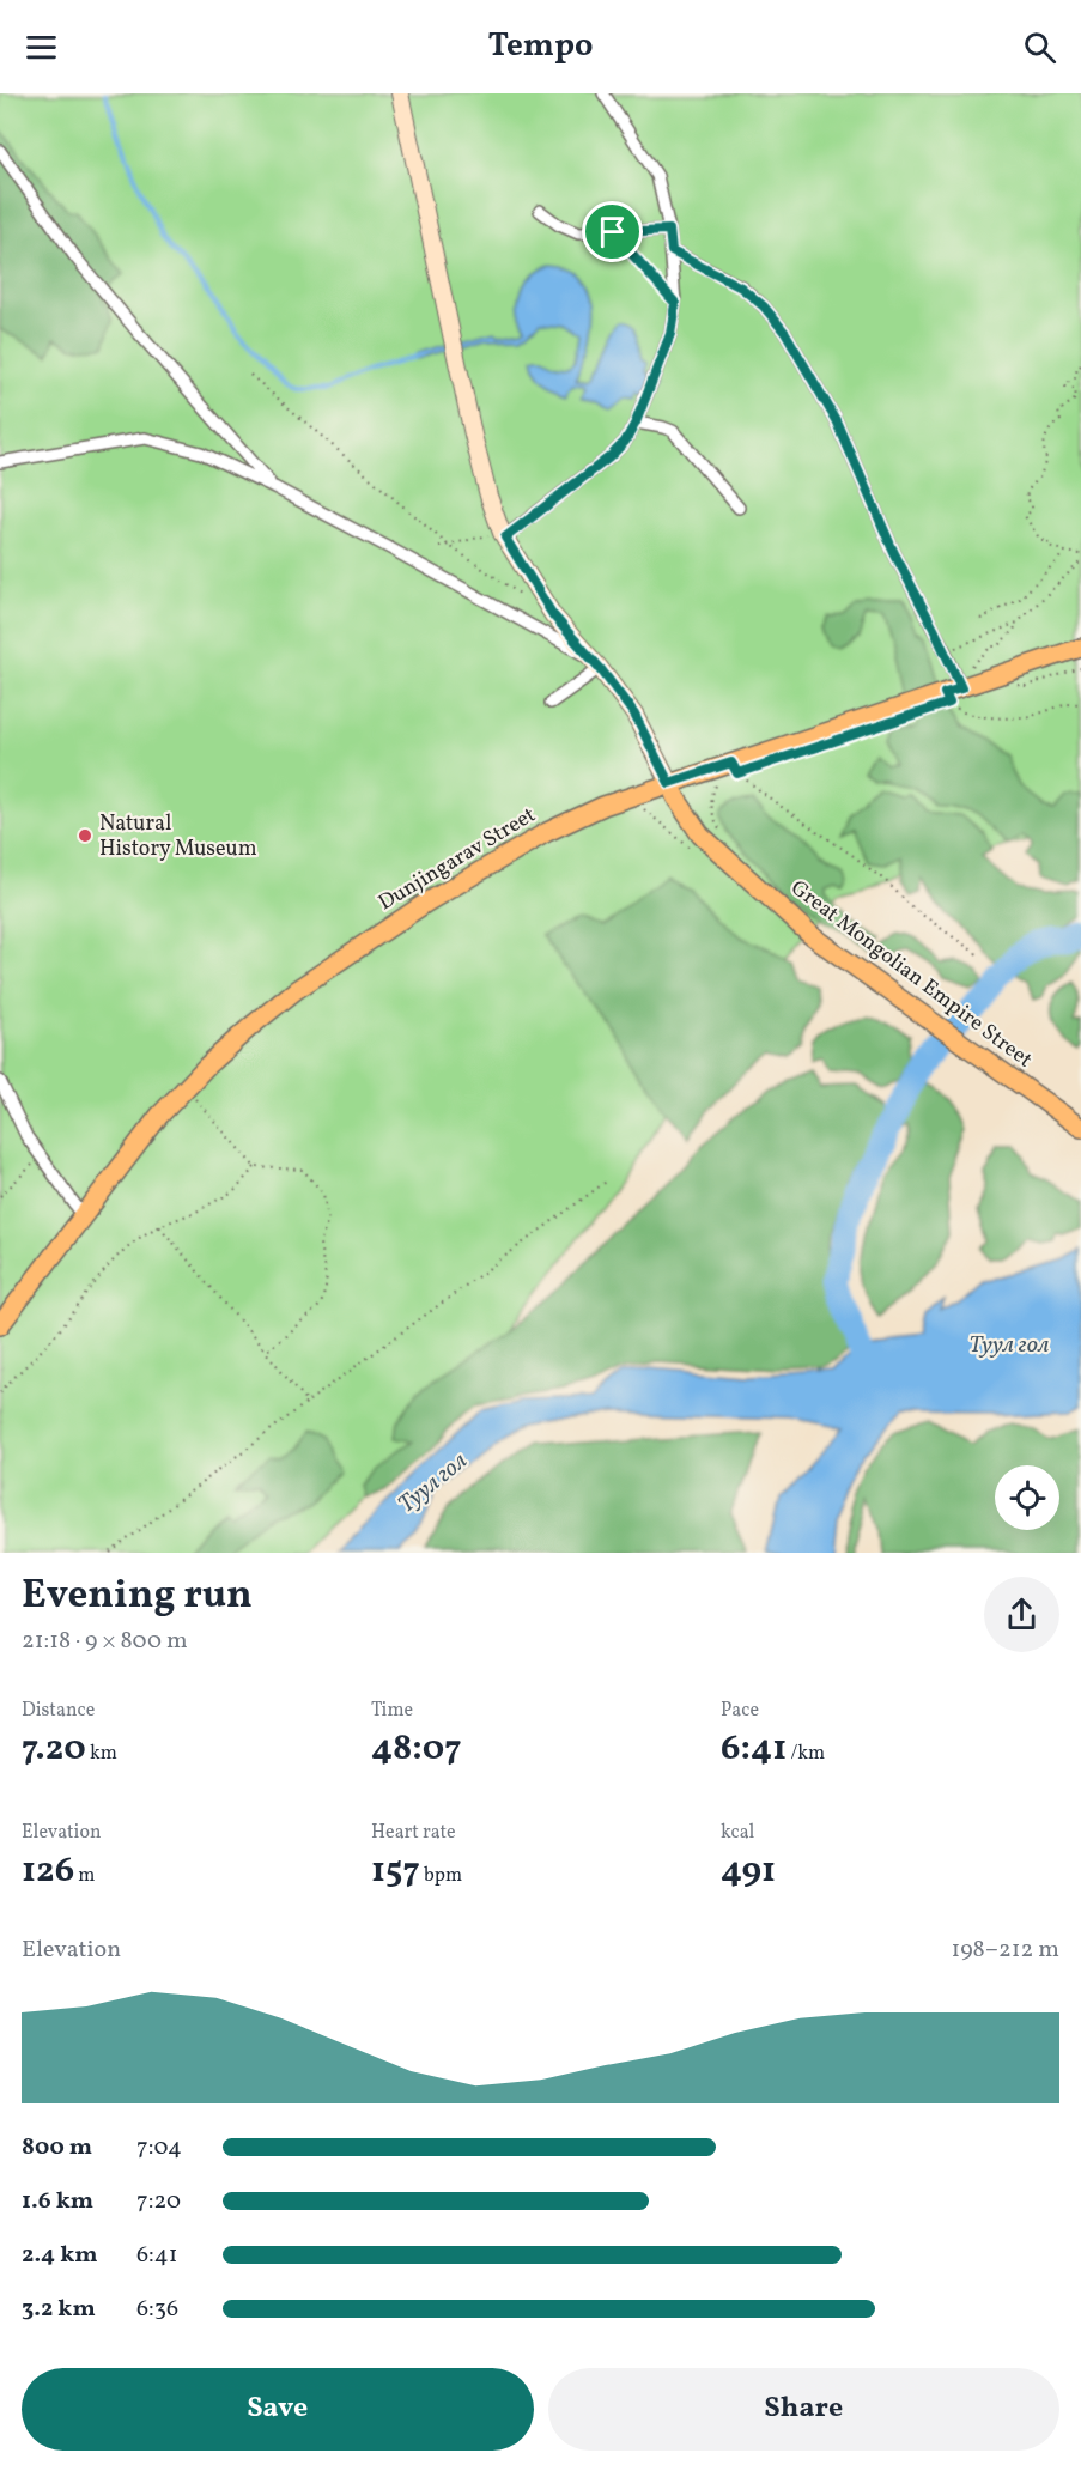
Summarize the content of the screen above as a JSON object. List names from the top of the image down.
{
  "streets": {
    "main road": ["Dunjingarav Street", "Great Mongolian Empire Street"]
  },
  "crossings": [
    ["Dunjingarav Street", "Great Mongolian Empire Street"]
  ],
  "water": ["Туул гол"],
  "places": ["Natural History Museum"],
  "page": {
    "header": "Tempo",
    "heading": ["Evening run", "21:18 · 9 × 800 m"],
    "stats": [
      ["Distance", "7.20 km"],
      ["Time", "48:07"],
      ["Pace", "6:41 /km"],
      ["Elevation", "126 m"],
      ["Heart rate", "157 bpm"],
      ["kcal", "491"]
    ],
    "chart": ["Elevation", "198–212 m"],
    "list": [
      {
        "name": "800 m",
        "note": "7:04"
      },
      {
        "name": "1.6 km",
        "note": "7:20"
      },
      {
        "name": "2.4 km",
        "note": "6:41"
      },
      {
        "name": "3.2 km",
        "note": "6:36"
      }
    ],
    "buttons": ["Save", "Share"]
  }
}
